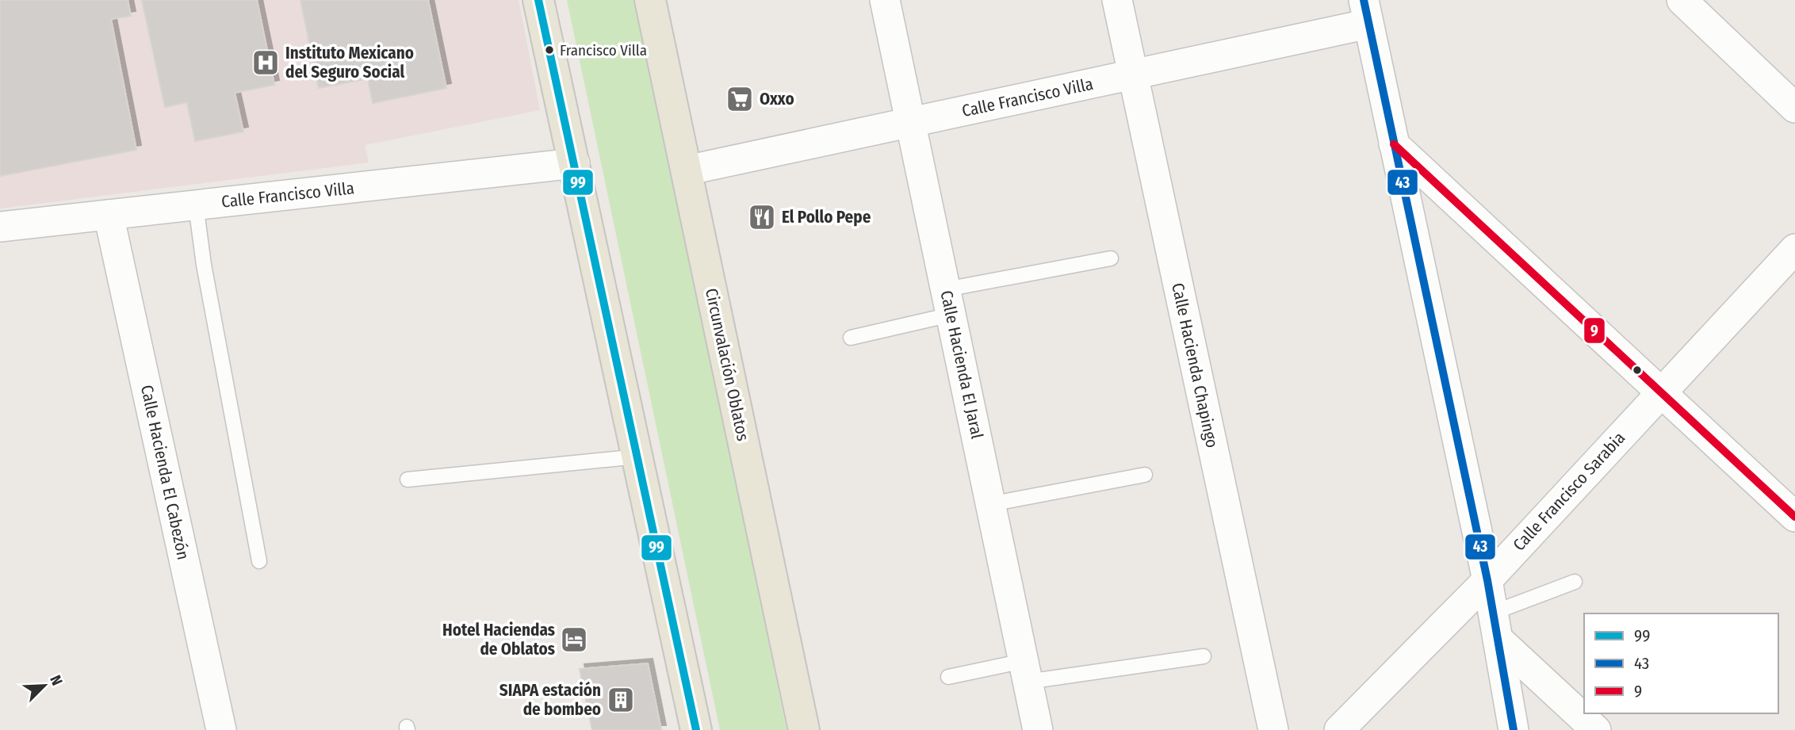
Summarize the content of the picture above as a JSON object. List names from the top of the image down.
{
  "streets": {
    "main road": ["Circunvalación Oblatos"],
    "street": [
      "Calle Francisco Villa",
      "Calle Hacienda El Jaral",
      "Calle Hacienda Chapingo",
      "Calle Hacienda El Cabezón",
      "Calle Francisco Sarabia"
    ]
  },
  "crossings": [
    ["Calle Francisco Villa", "Circunvalación Oblatos"],
    ["Calle Francisco Villa", "Calle Hacienda El Jaral"],
    ["Calle Francisco Villa", "Calle Hacienda Chapingo"],
    ["Calle Francisco Villa", "Calle Hacienda El Cabezón"]
  ],
  "places": {
    "other": ["Francisco Villa"],
    "hospital": ["Instituto Mexicano del Seguro Social"],
    "supermarket": ["Oxxo"],
    "restaurant": ["El Pollo Pepe"],
    "hotel": ["Hotel Haciendas de Oblatos"],
    "building": ["SIAPA estación de bombeo"]
  },
  "lines": ["transit line 99", "transit line 43", "transit line 9"],
  "legend": ["99", "43", "9"],
  "north": "top right"
}
